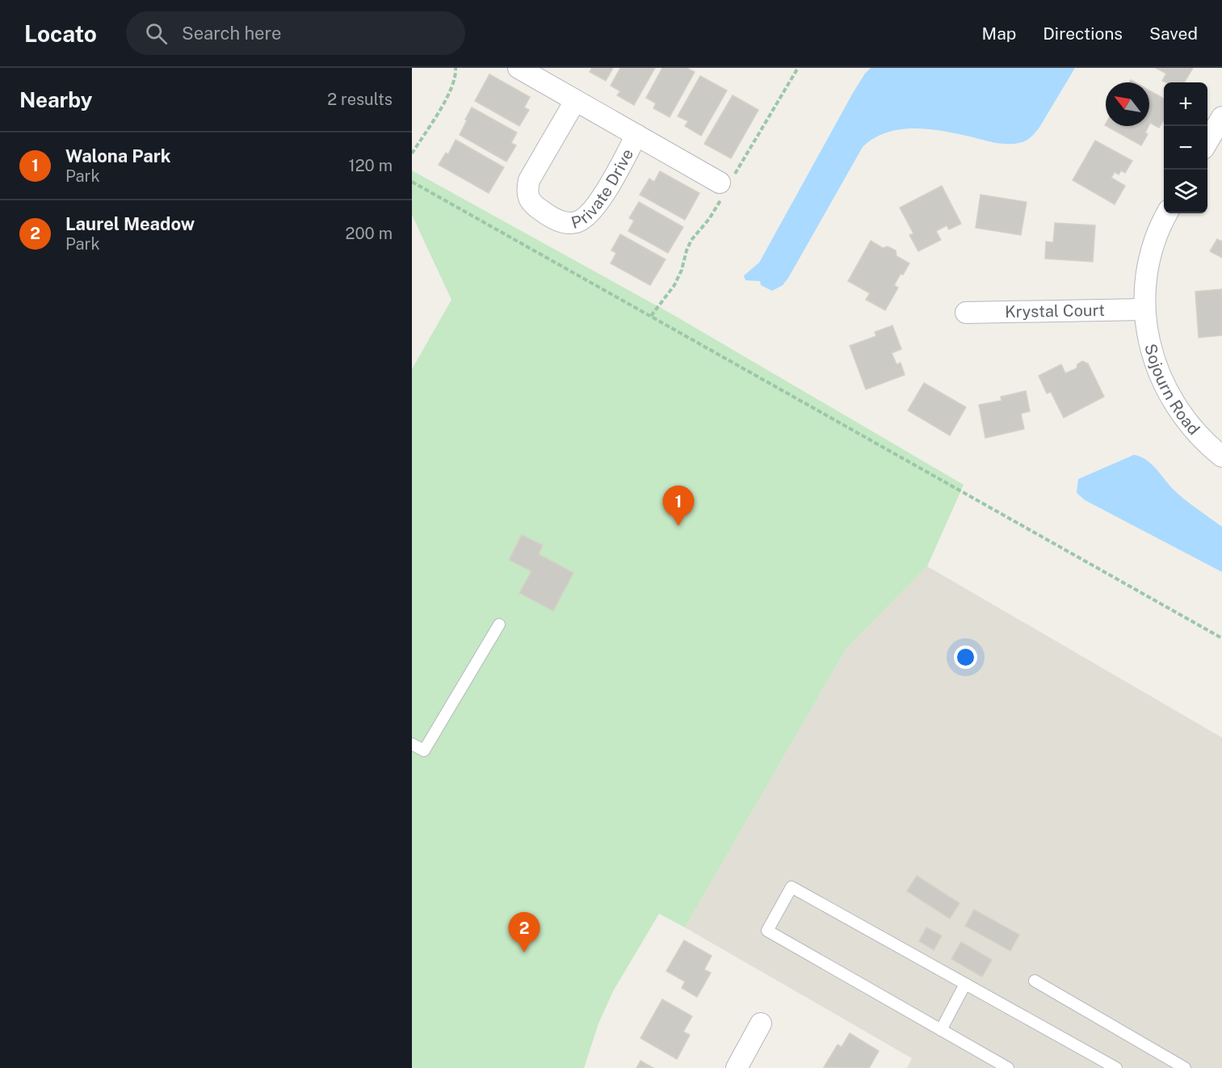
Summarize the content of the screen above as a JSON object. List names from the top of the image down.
{
  "streets": {
    "street": ["Private Drive", "Krystal Court", "Sojourn Road"]
  },
  "crossings": [
    ["Krystal Court", "Sojourn Road"]
  ],
  "north": "top left",
  "page": {
    "header": "Locato",
    "search": "Search here",
    "nav": ["Map", "Directions", "Saved"],
    "heading": ["Nearby", "2 results"],
    "map_buttons": ["+", "−"],
    "list": [
      {
        "mark": "1",
        "name": "Walona Park",
        "note": "Park",
        "value": "120 m"
      },
      {
        "mark": "2",
        "name": "Laurel Meadow",
        "note": "Park",
        "value": "200 m"
      }
    ],
    "pins": ["1", "2"]
  }
}
